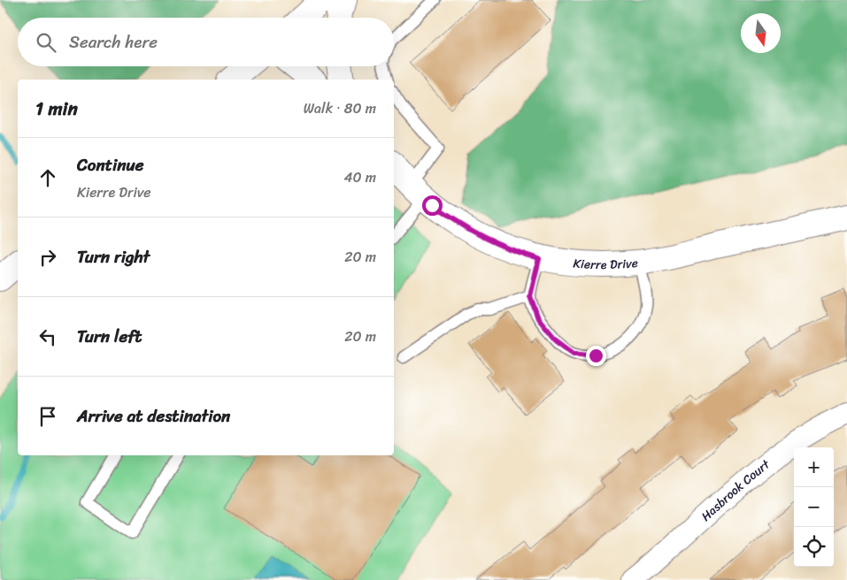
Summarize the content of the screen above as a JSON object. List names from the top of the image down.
{
  "streets": {
    "street": ["Kierre Drive", "Hasbrook Court"]
  },
  "north": "bottom",
  "page": {
    "search": "Search here",
    "heading": ["1 min", "Walk · 80 m"],
    "list": [
      ["Continue", "Kierre Drive", "40 m"],
      ["Turn right", "20 m"],
      ["Turn left", "20 m"],
      "Arrive at destination"
    ],
    "map_buttons": ["+", "−"]
  }
}
